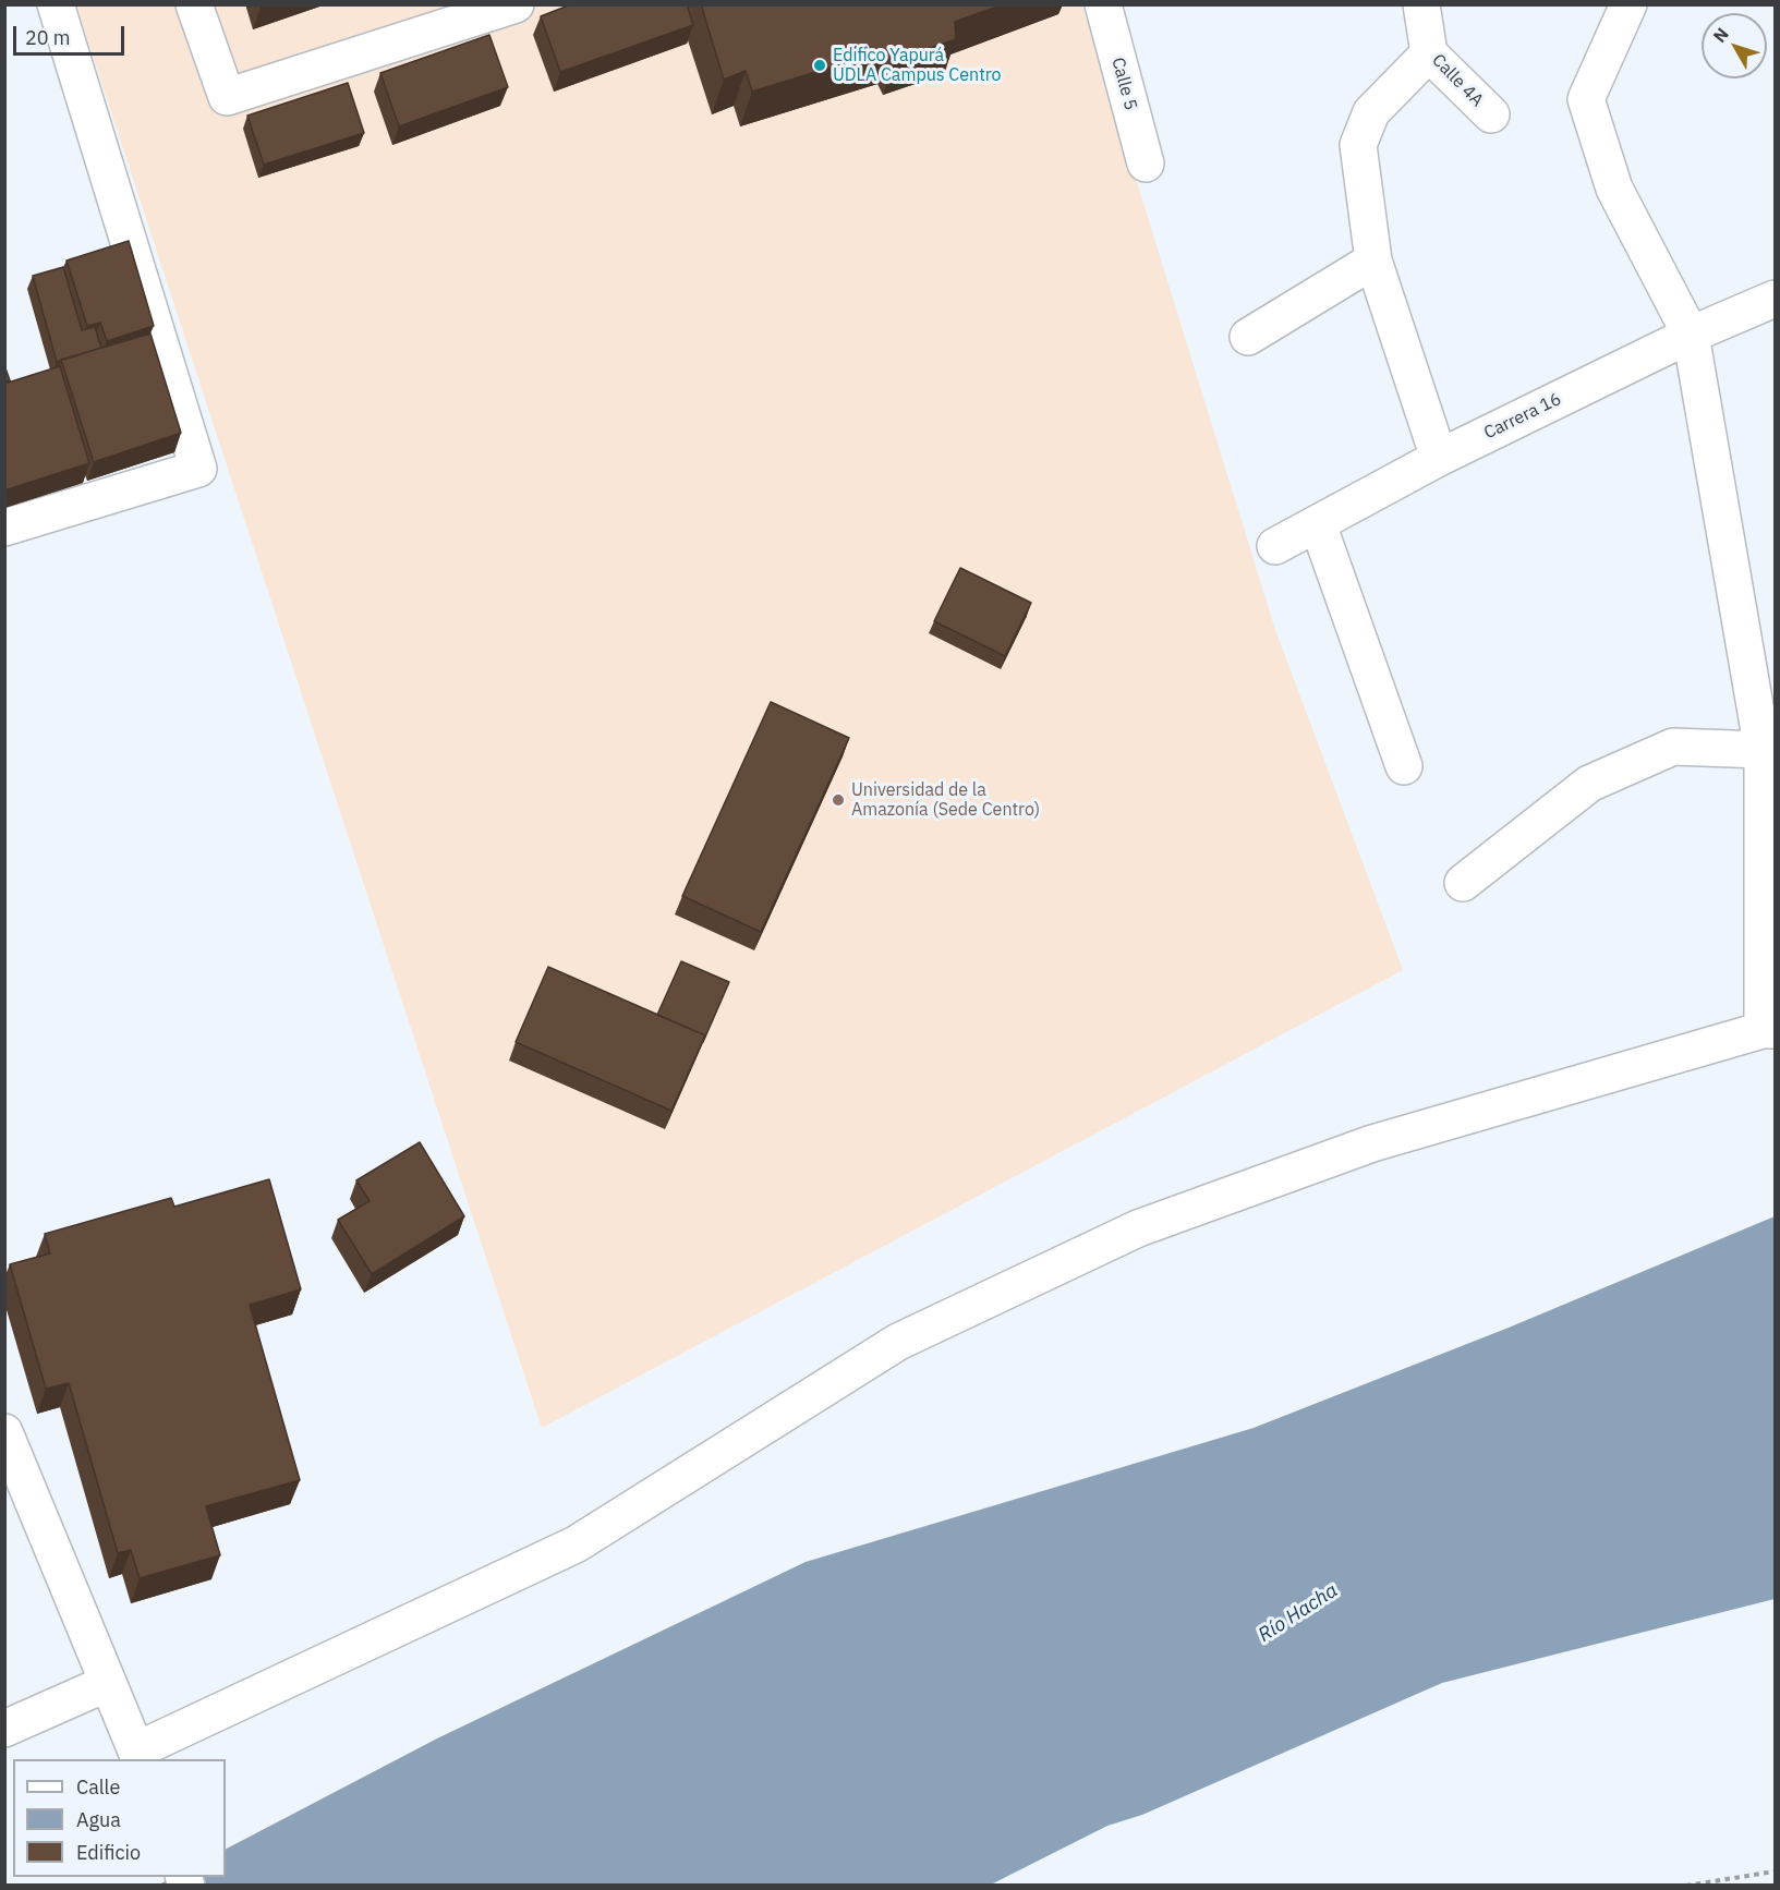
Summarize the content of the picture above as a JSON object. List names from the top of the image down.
{
  "streets": {
    "street": ["Calle 4A", "Calle 5", "Carrera 16"]
  },
  "water": ["Río Hacha"],
  "places": ["Edifico Yapurá UDLA Campus Centro", "Universidad de la Amazonía (Sede Centro)"],
  "legend": ["Calle", "Agua", "Edificio"],
  "scale_bar": "20 m",
  "north": "top left"
}
